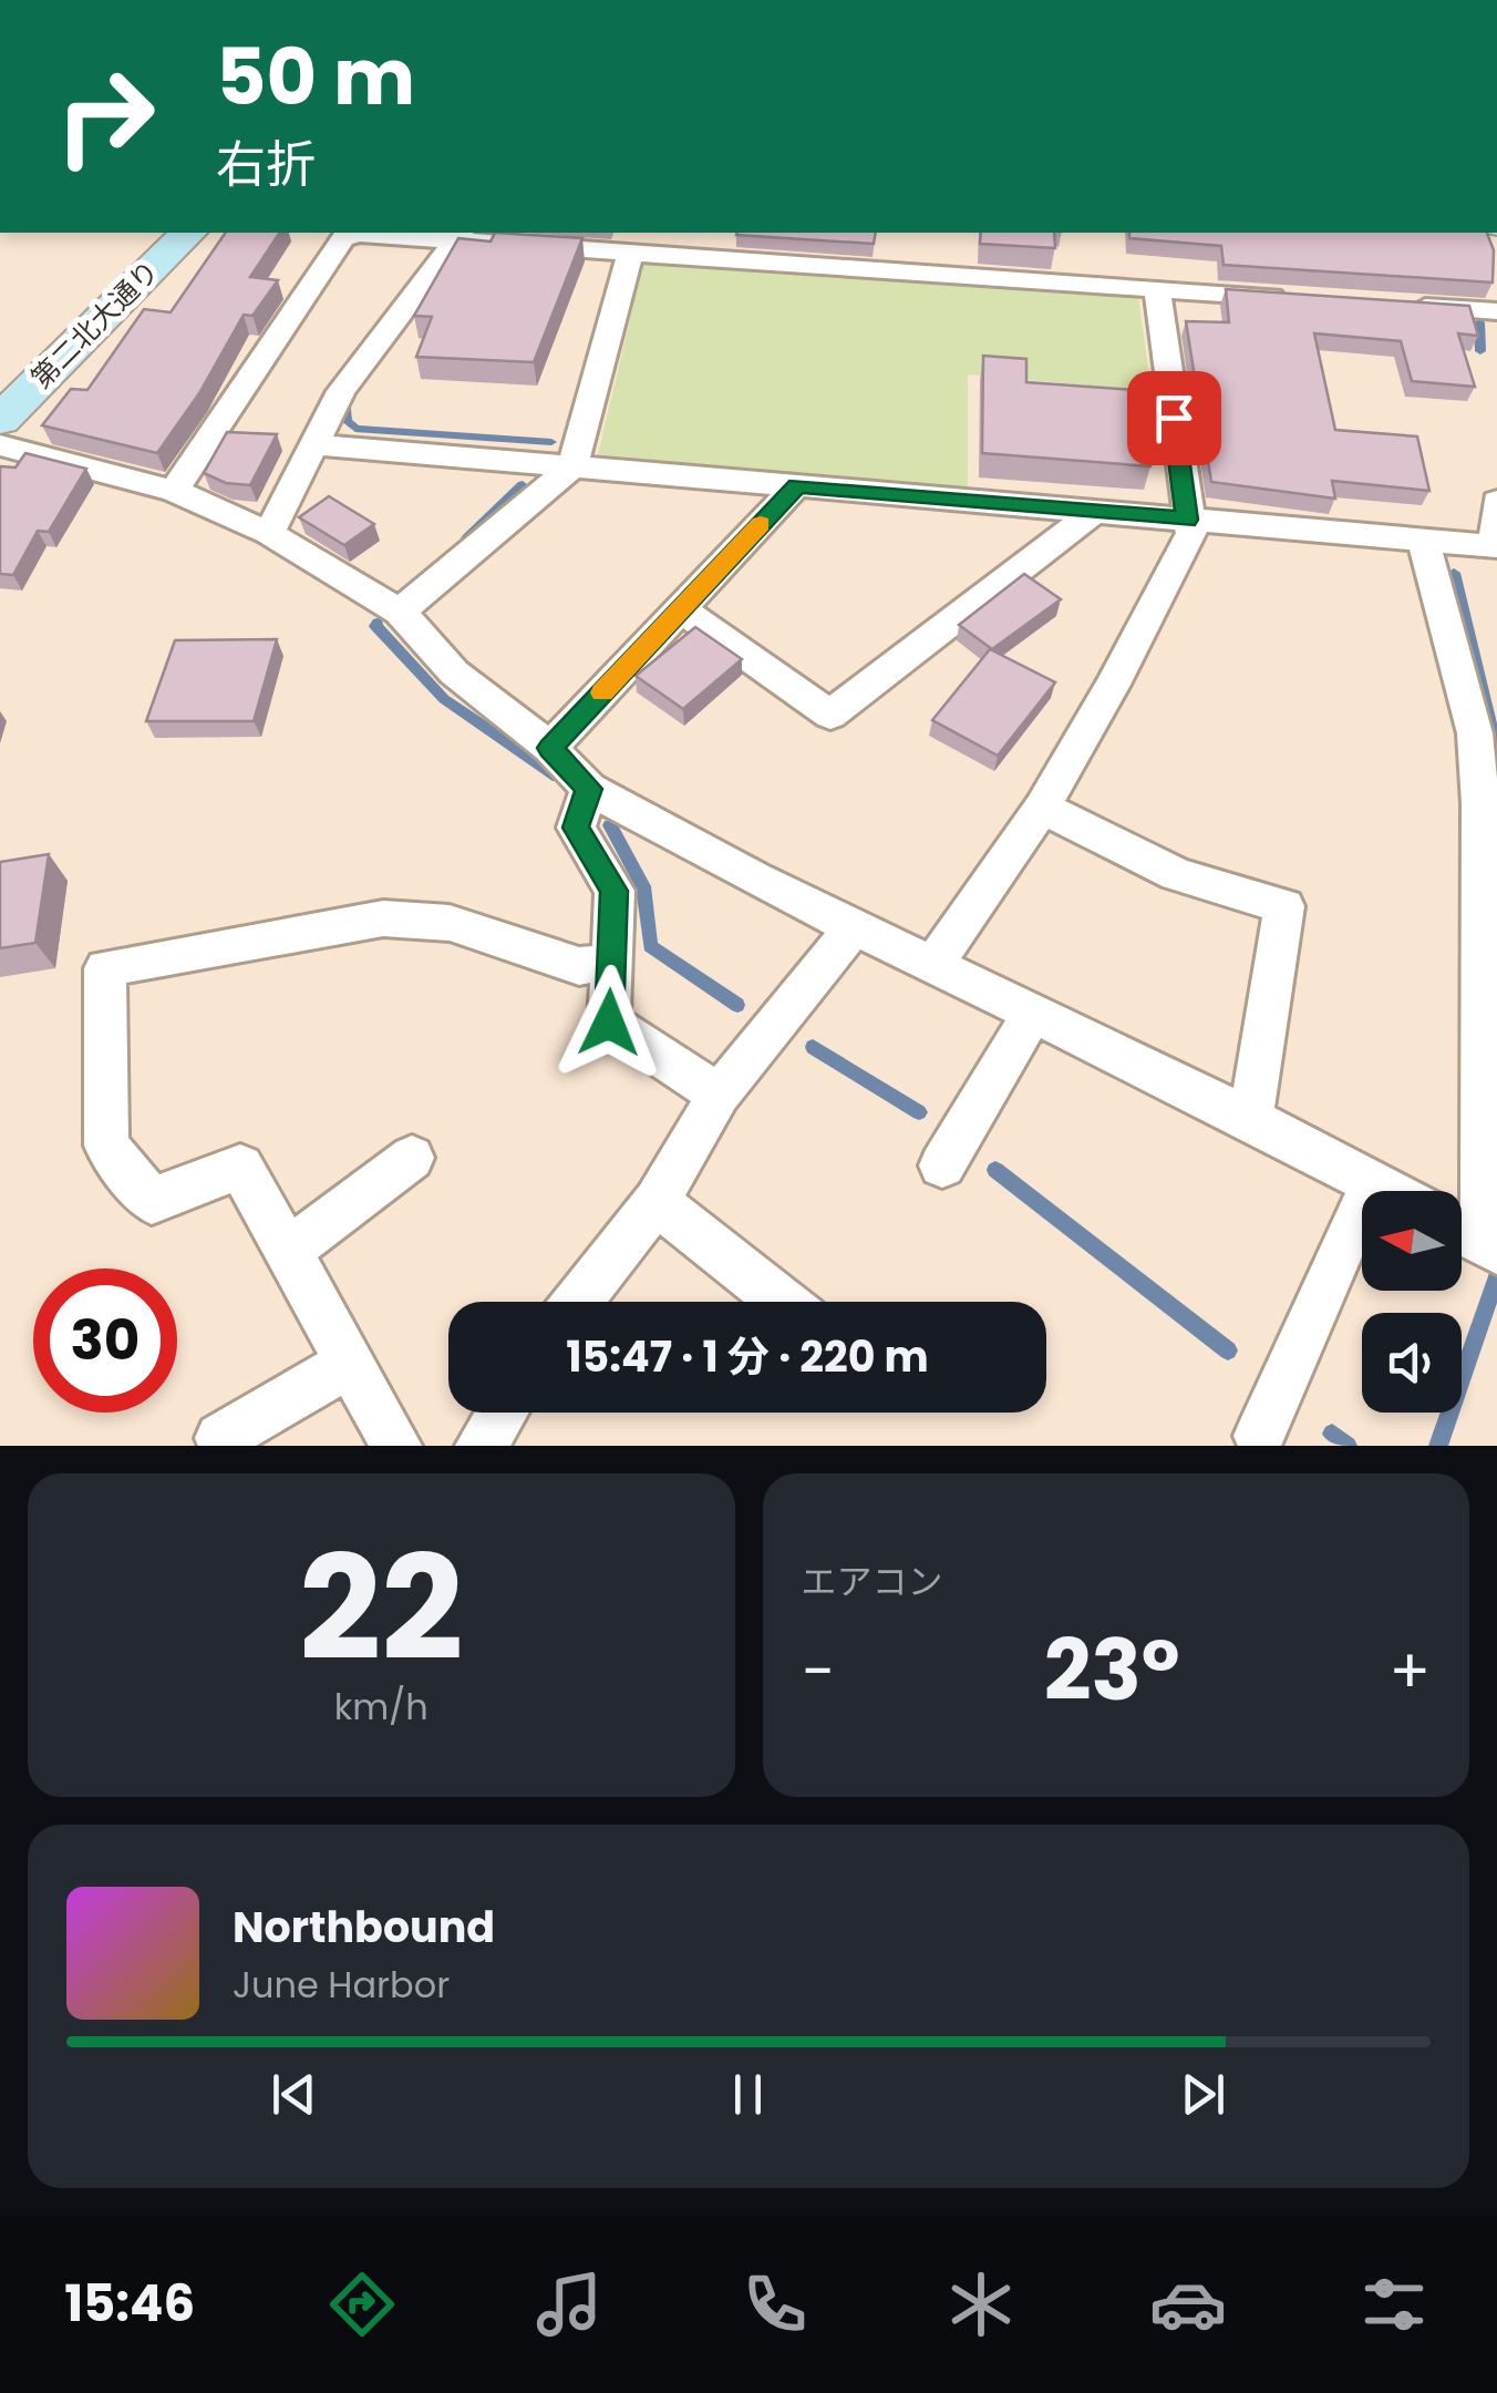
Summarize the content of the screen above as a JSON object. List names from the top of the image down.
{
  "streets": {
    "street": ["第二北大通り"]
  },
  "north": "left",
  "page": {
    "turn": ["50 m", "右折"],
    "limit": "30",
    "trip": "15:47 · 1 分 · 220 m",
    "tile": [
      ["22", "km/h"],
      "エアコン"
    ],
    "heat": ["−", "23°", "+"],
    "song": ["Northbound", "June Harbor"],
    "tabs": "15:46"
  }
}
